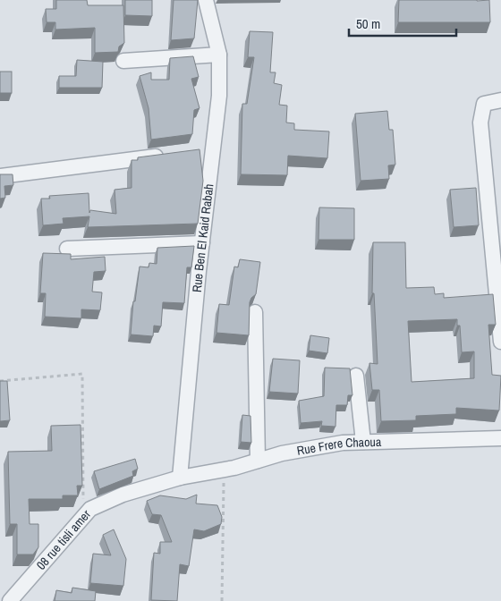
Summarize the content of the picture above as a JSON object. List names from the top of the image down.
{
  "streets": {
    "street": ["Rue Ben El Kaid Rabah", "Rue Frere Chaoua", "08 rue tisli amer"]
  },
  "crossings": [
    ["Rue Ben El Kaid Rabah", "Rue Frere Chaoua"],
    ["Rue Ben El Kaid Rabah", "08 rue tisli amer"],
    ["Rue Frere Chaoua", "08 rue tisli amer"]
  ],
  "scale_bar": "50 m"
}
